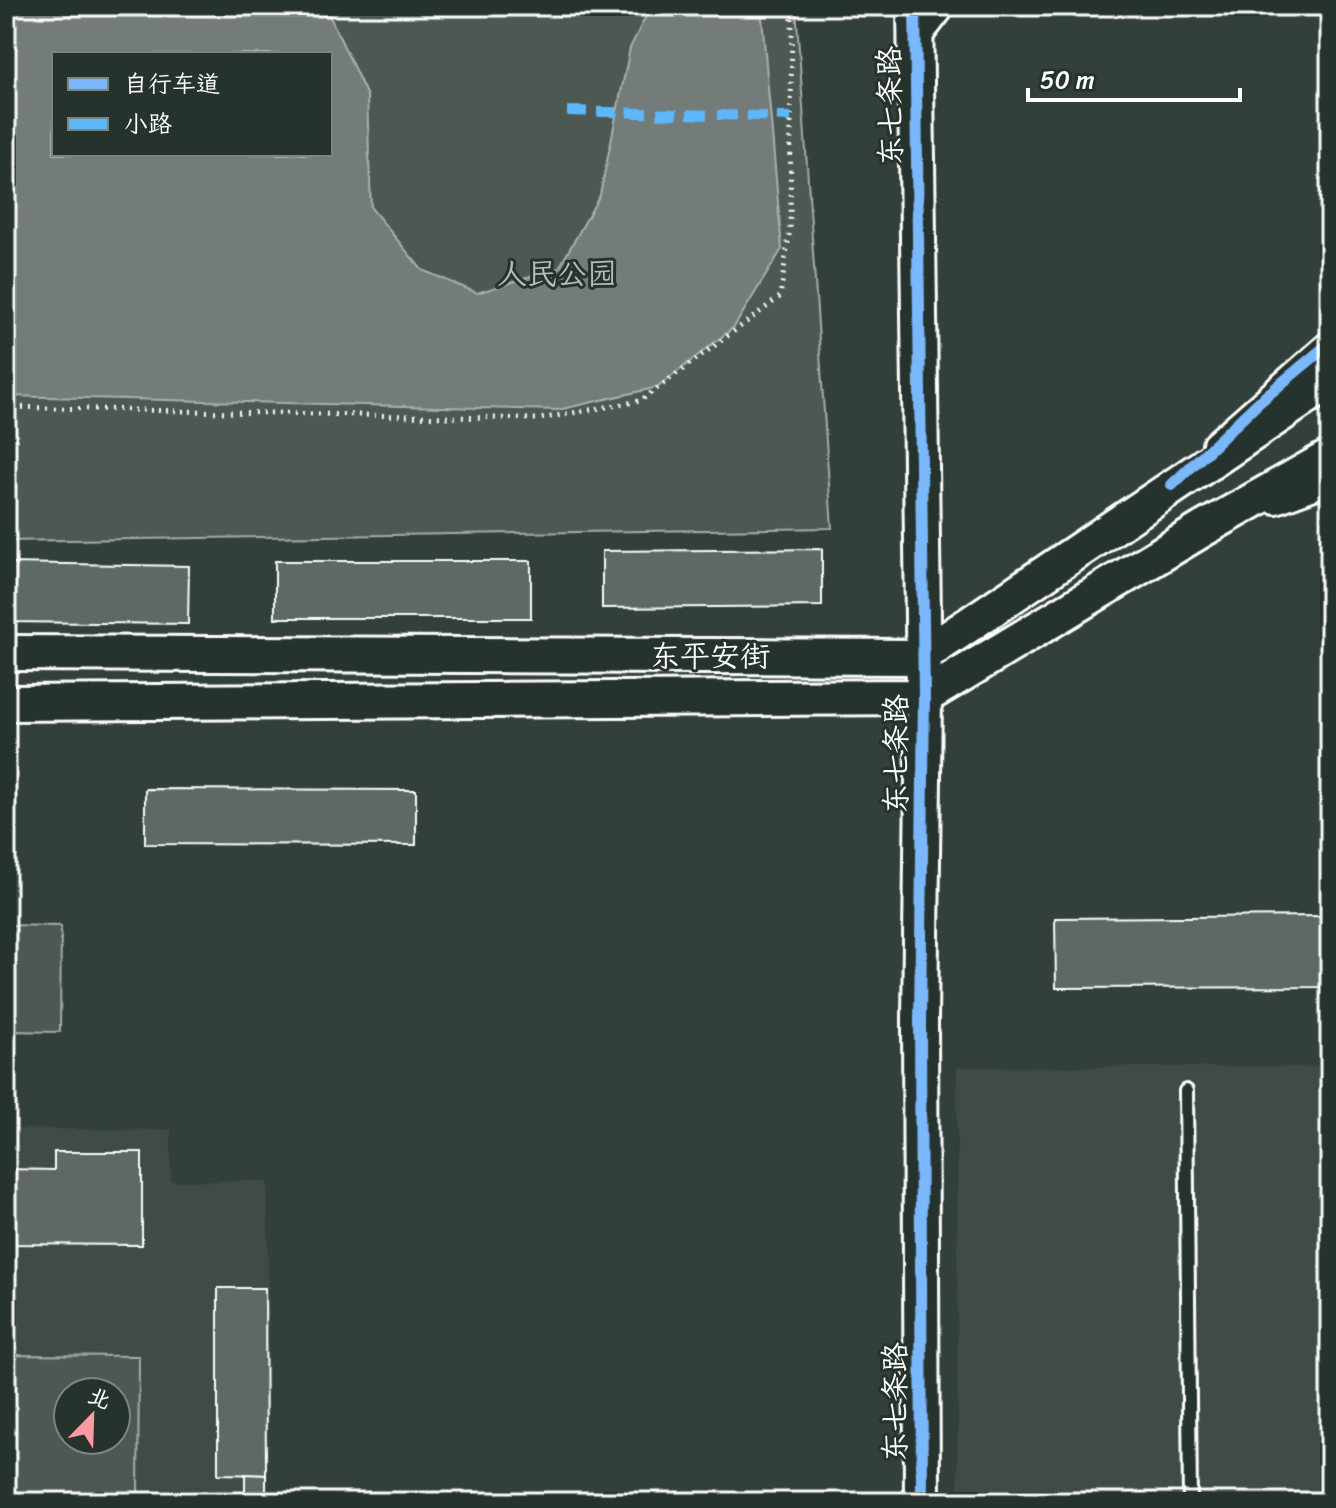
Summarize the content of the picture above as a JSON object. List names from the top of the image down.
{
  "streets": {
    "main road": ["东七条路", "东平安街"]
  },
  "crossings": [
    ["东七条路", "东平安街"]
  ],
  "parks": ["人民公园"],
  "legend": ["自行车道", "小路"],
  "scale_bar": "50 m",
  "north": "top right"
}
